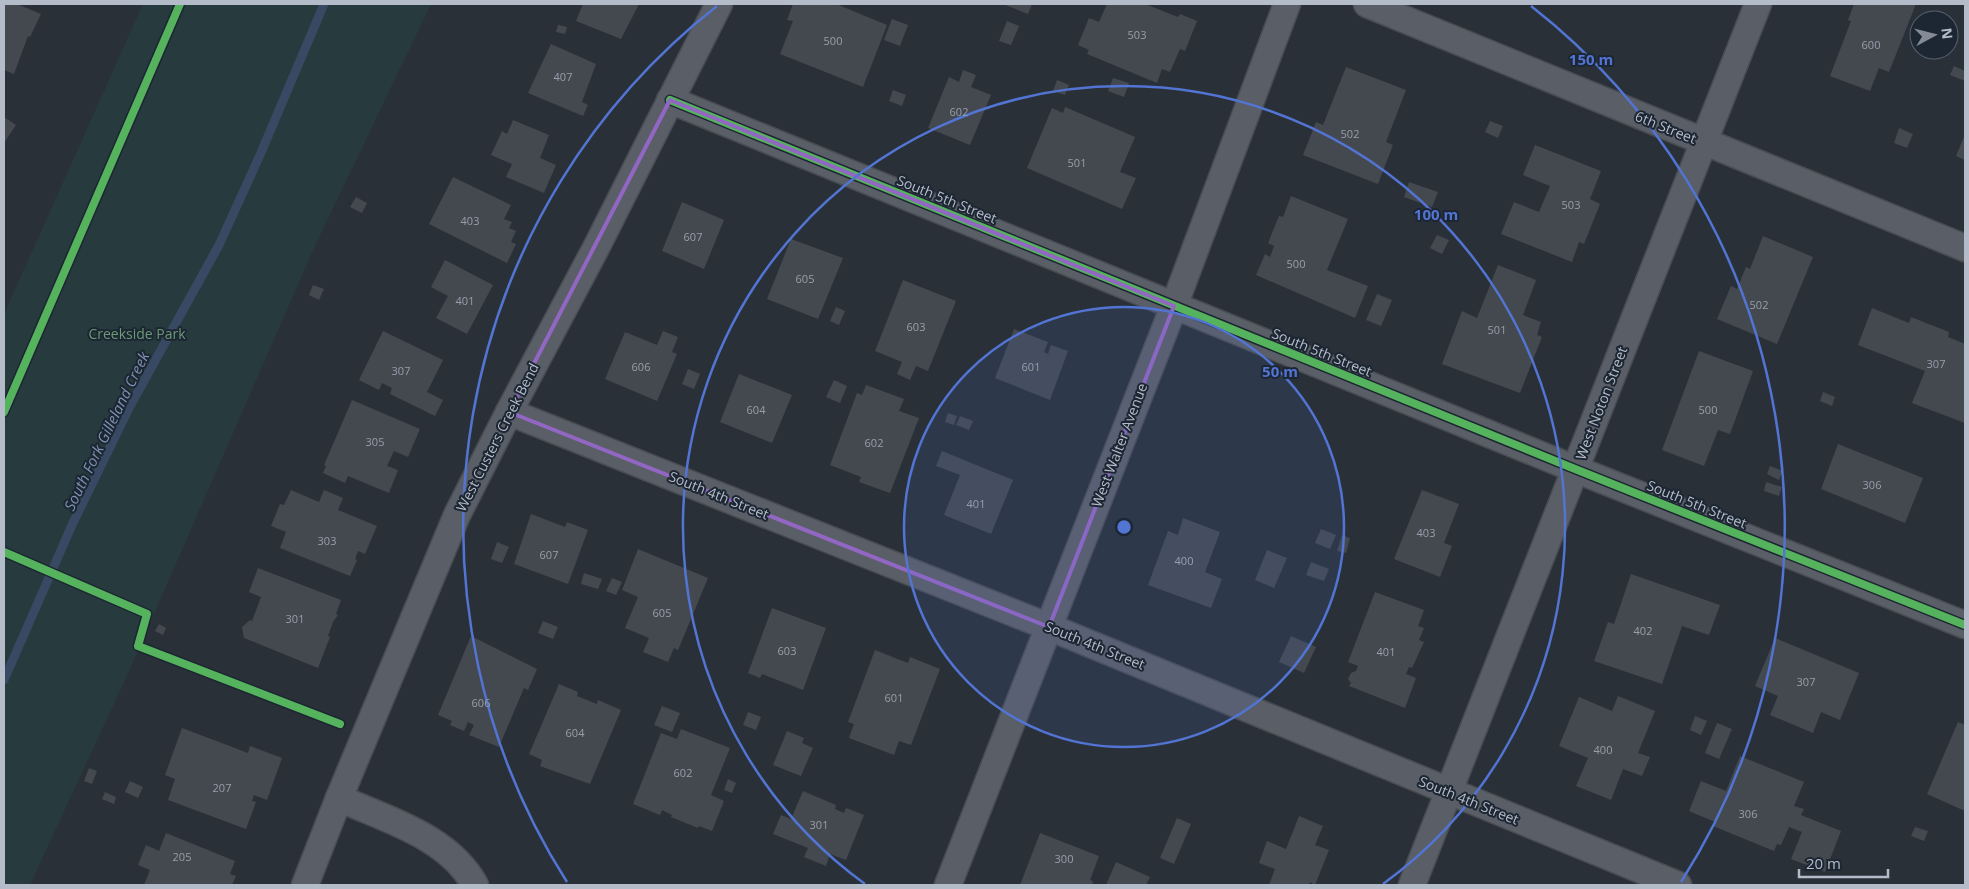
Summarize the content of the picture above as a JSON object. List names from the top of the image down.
{
  "streets": {
    "street": [
      "6th Street",
      "South 5th Street",
      "West Noton Street",
      "West Custers Creek Bend",
      "West Walter Avenue",
      "South 4th Street"
    ]
  },
  "crossings": [
    ["6th Street", "West Noton Street"],
    ["South 5th Street", "West Noton Street"],
    ["South 5th Street", "West Custers Creek Bend"],
    ["South 5th Street", "West Walter Avenue"],
    ["West Noton Street", "South 4th Street"],
    ["West Custers Creek Bend", "South 4th Street"],
    ["West Walter Avenue", "South 4th Street"]
  ],
  "water": ["South Fork Gilleland Creek"],
  "parks": ["Creekside Park"],
  "house_numbers": [
    "503",
    "500",
    "600",
    "407",
    "602",
    "502",
    "501",
    "503",
    "403",
    "607",
    "500",
    "605",
    "401",
    "502",
    "603",
    "501",
    "307",
    "606",
    "601",
    "307",
    "604",
    "500",
    "305",
    "602",
    "306",
    "401",
    "403",
    "303",
    "607",
    "400",
    "605",
    "301",
    "402",
    "603",
    "401",
    "307",
    "601",
    "606",
    "604",
    "400",
    "602",
    "207",
    "306",
    "301",
    "205",
    "300"
  ],
  "scale_bar": "20 m",
  "north": "right",
  "rings": ["150 m", "100 m", "50 m"]
}
